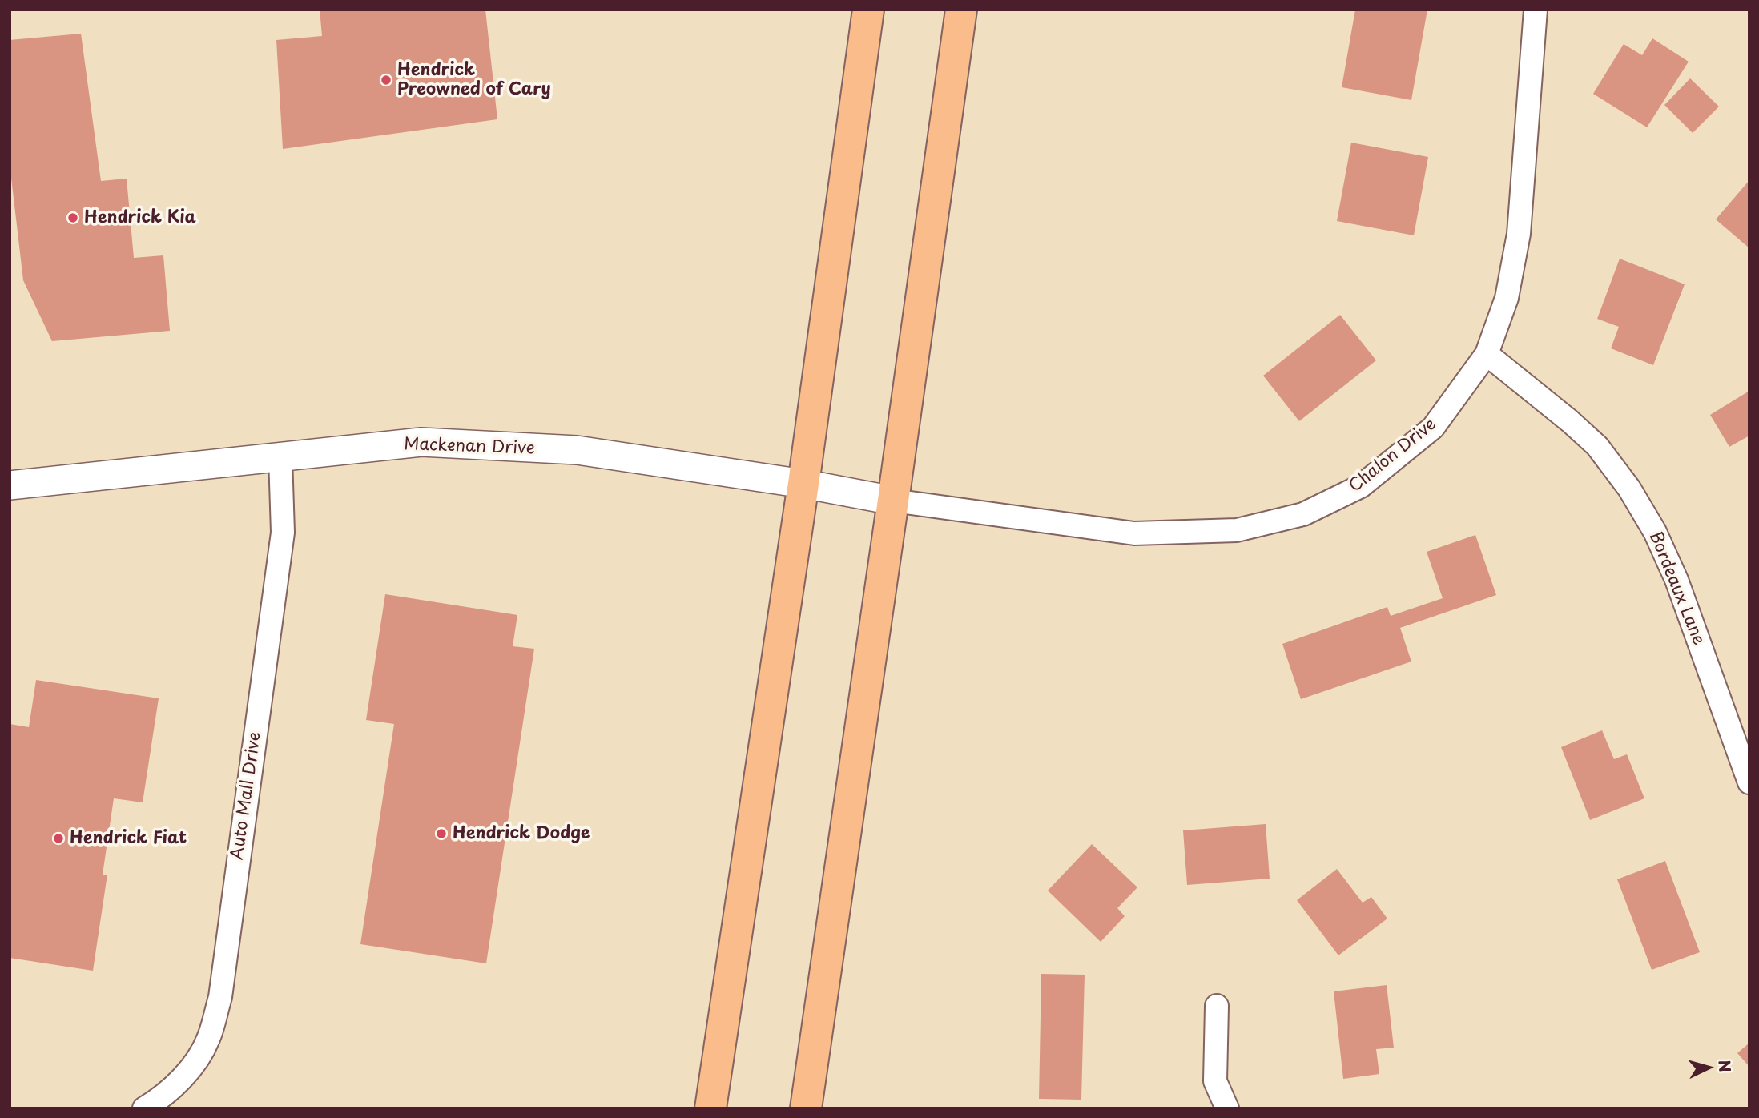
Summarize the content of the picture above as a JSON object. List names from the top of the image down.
{
  "streets": {
    "street": [
      "Mackenan Drive",
      "Chalon Drive",
      "Bordeaux Lane",
      "Auto Mall Drive"
    ]
  },
  "crossings": [
    ["Mackenan Drive", "Chalon Drive"],
    ["Mackenan Drive", "Auto Mall Drive"],
    ["Chalon Drive", "Bordeaux Lane"]
  ],
  "places": [
    "Hendrick Preowned of Cary",
    "Hendrick Kia",
    "Hendrick Dodge",
    "Hendrick Fiat"
  ],
  "north": "right"
}
